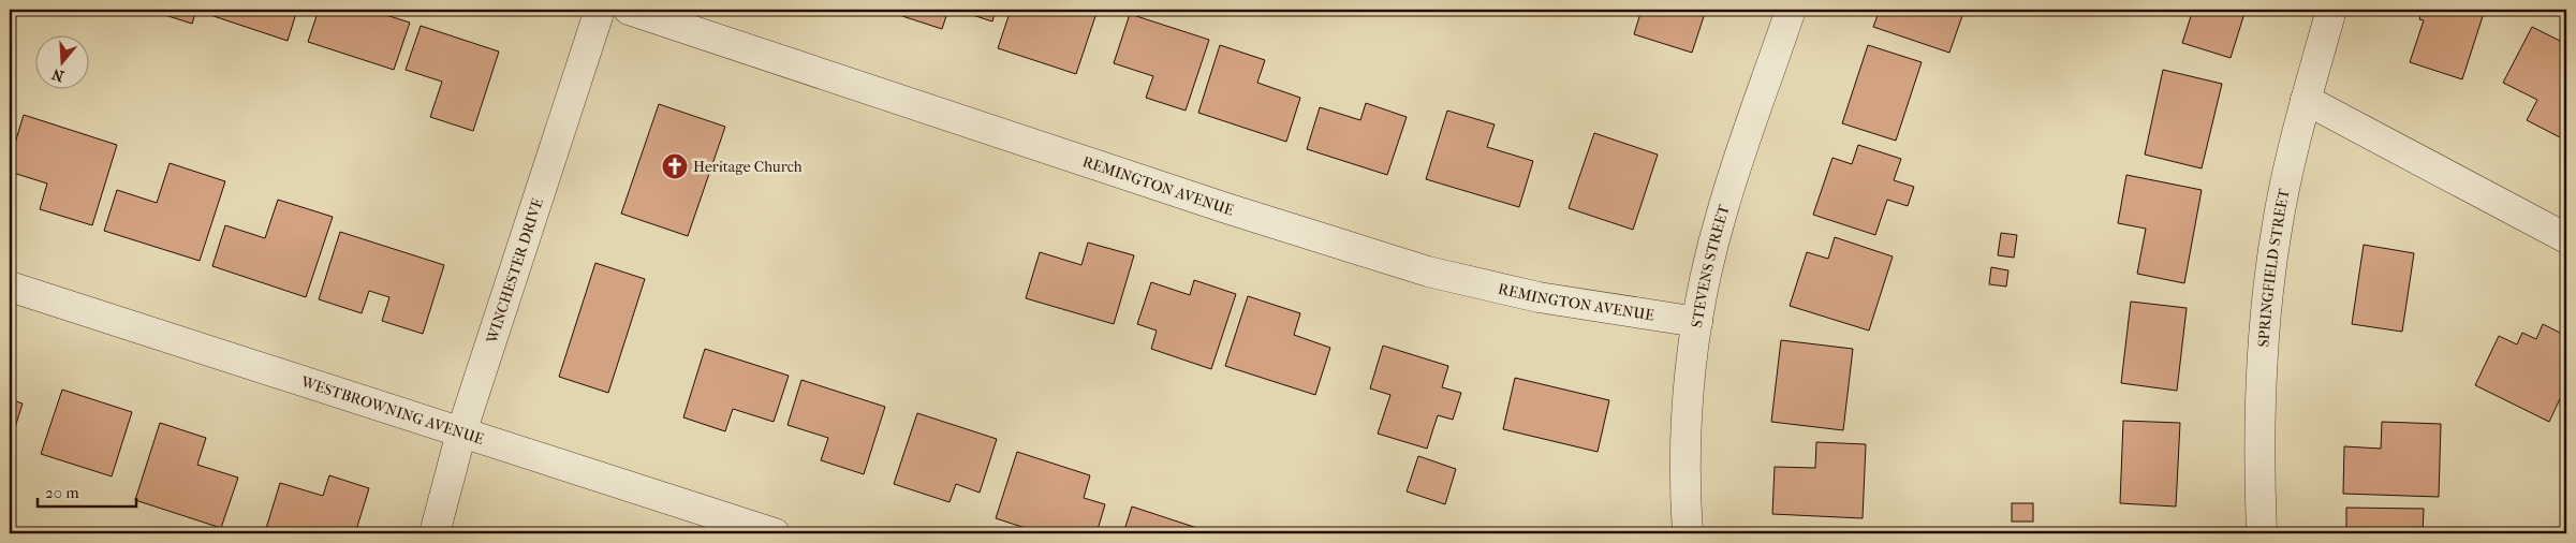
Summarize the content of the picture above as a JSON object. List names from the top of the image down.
{
  "streets": {
    "street": [
      "REMINGTON AVENUE",
      "STEVENS STREET",
      "SPRINGFIELD STREET",
      "WINCHESTER DRIVE",
      "WESTBROWNING AVENUE"
    ]
  },
  "crossings": [
    ["REMINGTON AVENUE", "STEVENS STREET"],
    ["WINCHESTER DRIVE", "WESTBROWNING AVENUE"]
  ],
  "places": {
    "church": ["Heritage Church"]
  },
  "scale_bar": "20 m",
  "north": "bottom"
}
